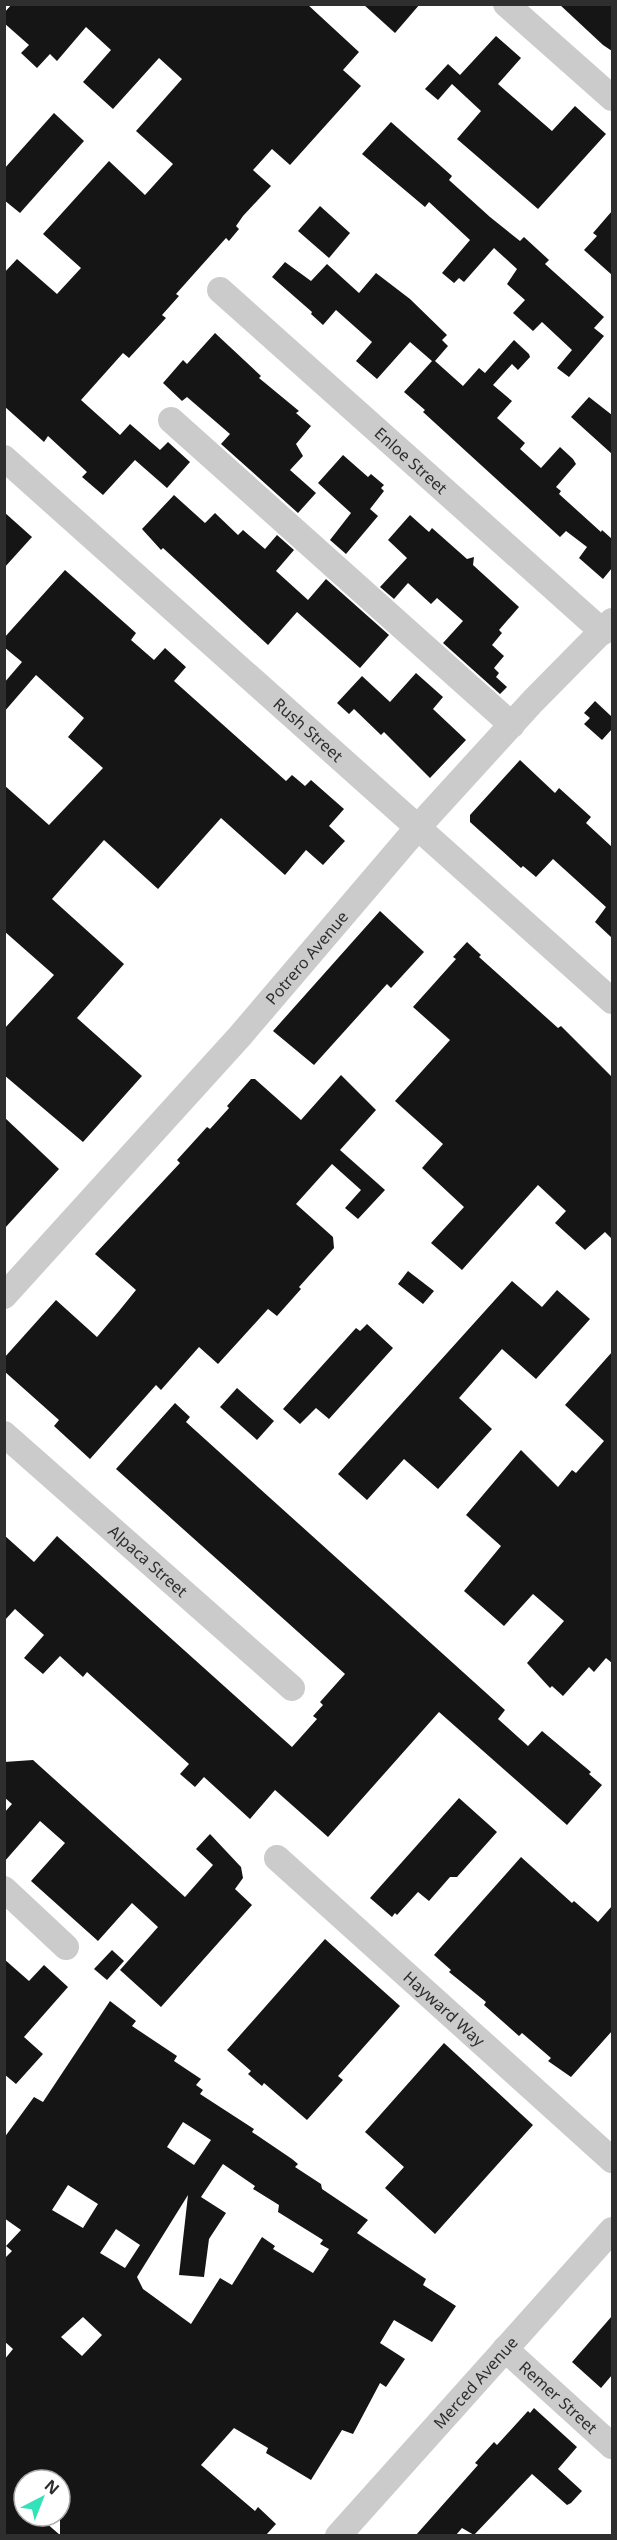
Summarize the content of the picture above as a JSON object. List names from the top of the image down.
{
  "streets": {
    "street": [
      "Enloe Street",
      "Rush Street",
      "Potrero Avenue",
      "Alpaca Street",
      "Hayward Way",
      "Merced Avenue",
      "Remer Street"
    ]
  },
  "crossings": [
    ["Enloe Street", "Potrero Avenue"],
    ["Rush Street", "Potrero Avenue"],
    ["Merced Avenue", "Remer Street"]
  ],
  "north": "top right"
}
